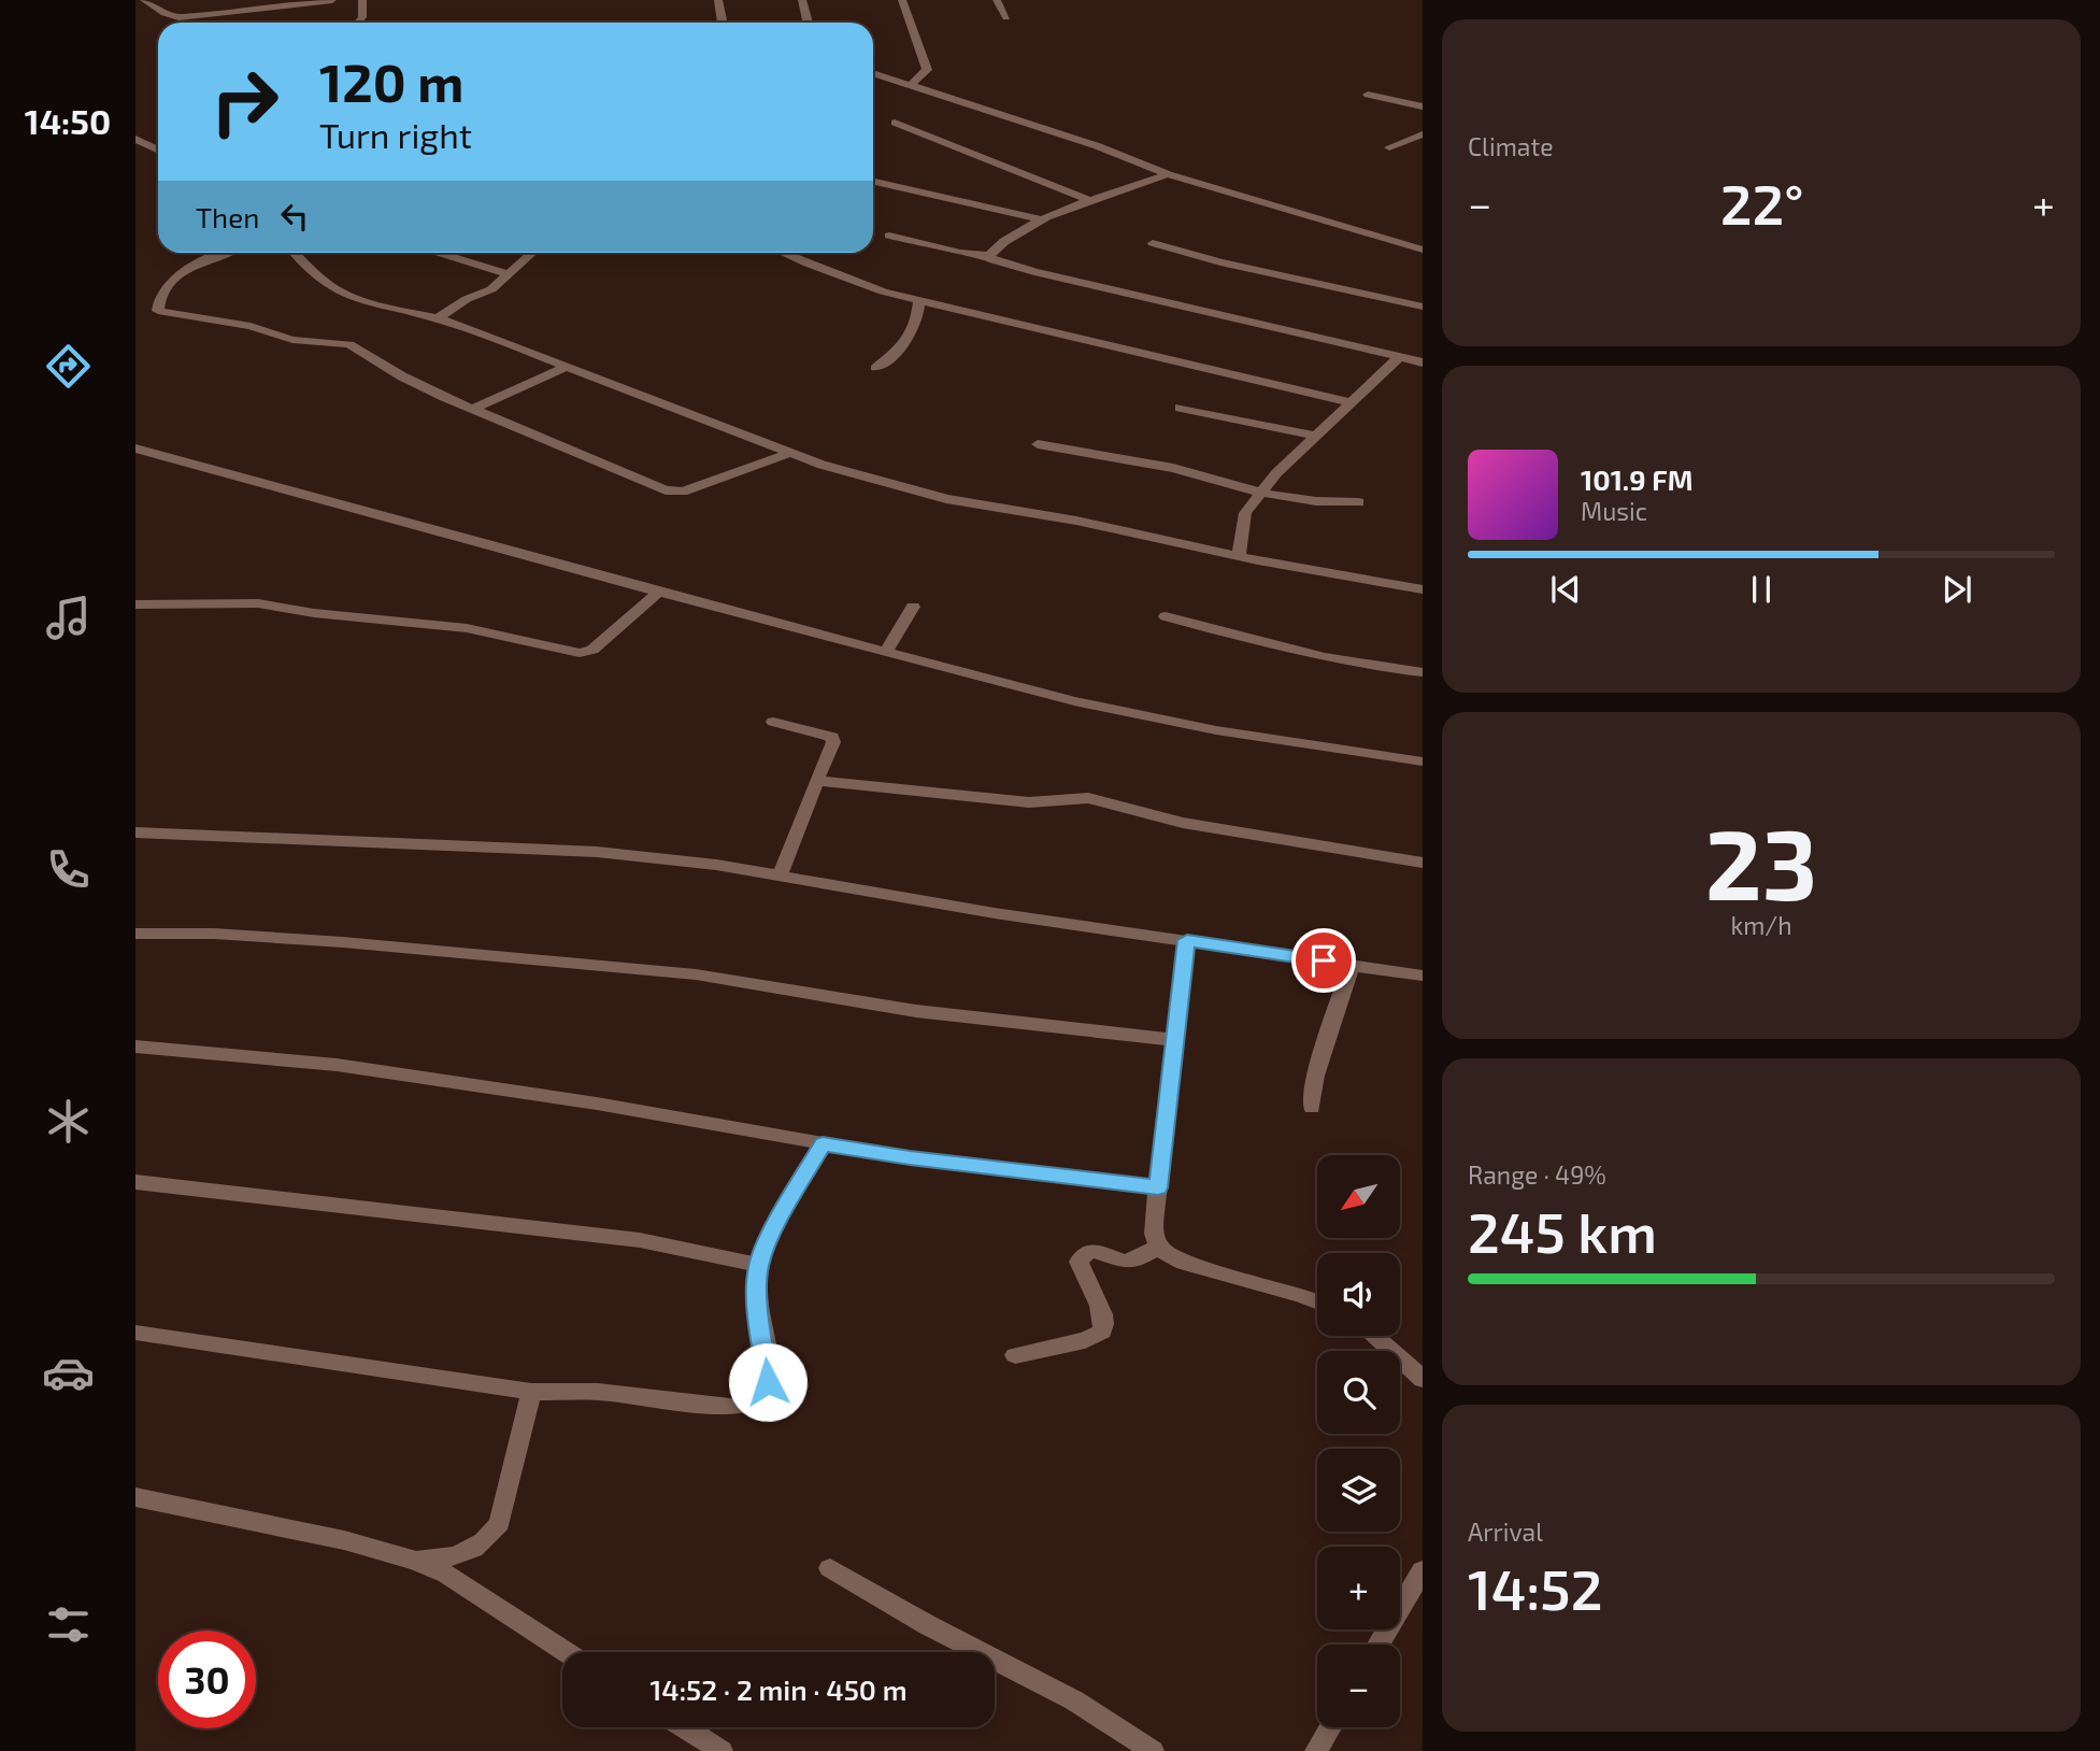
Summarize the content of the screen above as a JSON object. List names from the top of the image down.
{
  "north": "bottom left",
  "page": {
    "tabs": "14:50",
    "tile": [
      "Climate",
      ["23", "km/h"],
      ["Range · 49%", "245 km"],
      ["Arrival", "14:52"]
    ],
    "turn": ["120 m", "Turn right"],
    "heat": ["−", "22°", "+"],
    "then": "Then",
    "song": ["101.9 FM", "Music"],
    "map_buttons": ["+", "−"],
    "limit": "30",
    "trip": "14:52 · 2 min · 450 m"
  }
}
